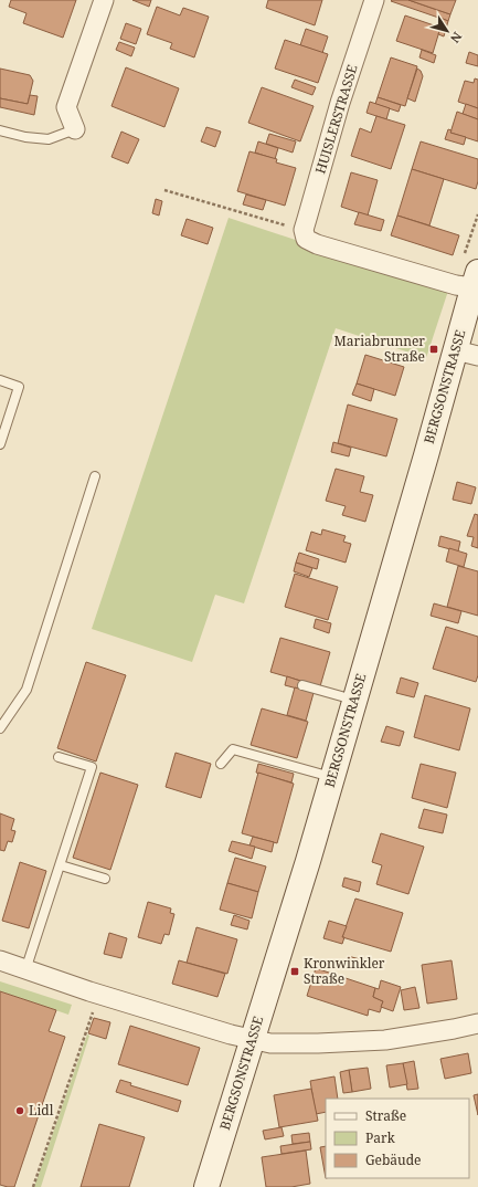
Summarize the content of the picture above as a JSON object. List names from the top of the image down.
{
  "streets": {
    "street": ["HUISLERSTRASSE", "BERGSONSTRASSE"]
  },
  "places": {
    "transit": ["Mariabrunner Straße", "Kronwinkler Straße"],
    "other": ["Lidl"]
  },
  "legend": ["Straße", "Park", "Gebäude"],
  "north": "bottom right"
}
